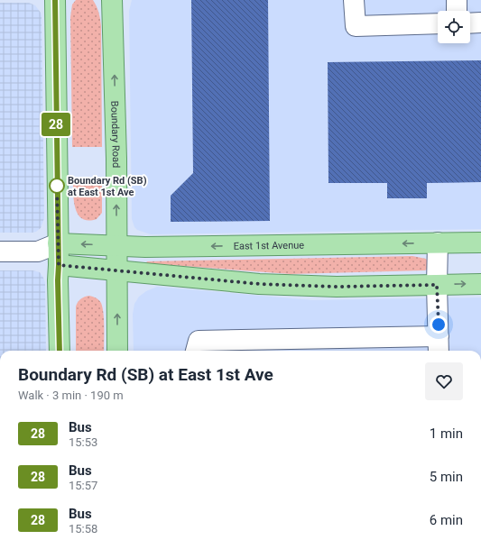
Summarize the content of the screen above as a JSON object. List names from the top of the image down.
{
  "streets": {
    "main road": ["Boundary Road", "East 1st Avenue"]
  },
  "crossings": [
    ["Boundary Road", "East 1st Avenue"]
  ],
  "places": ["Boundary Rd (SB) at East 1st Ave"],
  "lines": ["bus line 28"],
  "page": {
    "on_map": "28",
    "heading": ["Boundary Rd (SB) at East 1st Ave", "Walk · 3 min · 190 m"],
    "list": [
      {
        "mark": "28",
        "name": "Bus",
        "note": "15:53",
        "value": "1 min"
      },
      {
        "mark": "28",
        "name": "Bus",
        "note": "15:57",
        "value": "5 min"
      },
      {
        "mark": "28",
        "name": "Bus",
        "note": "15:58",
        "value": "6 min"
      }
    ]
  }
}
